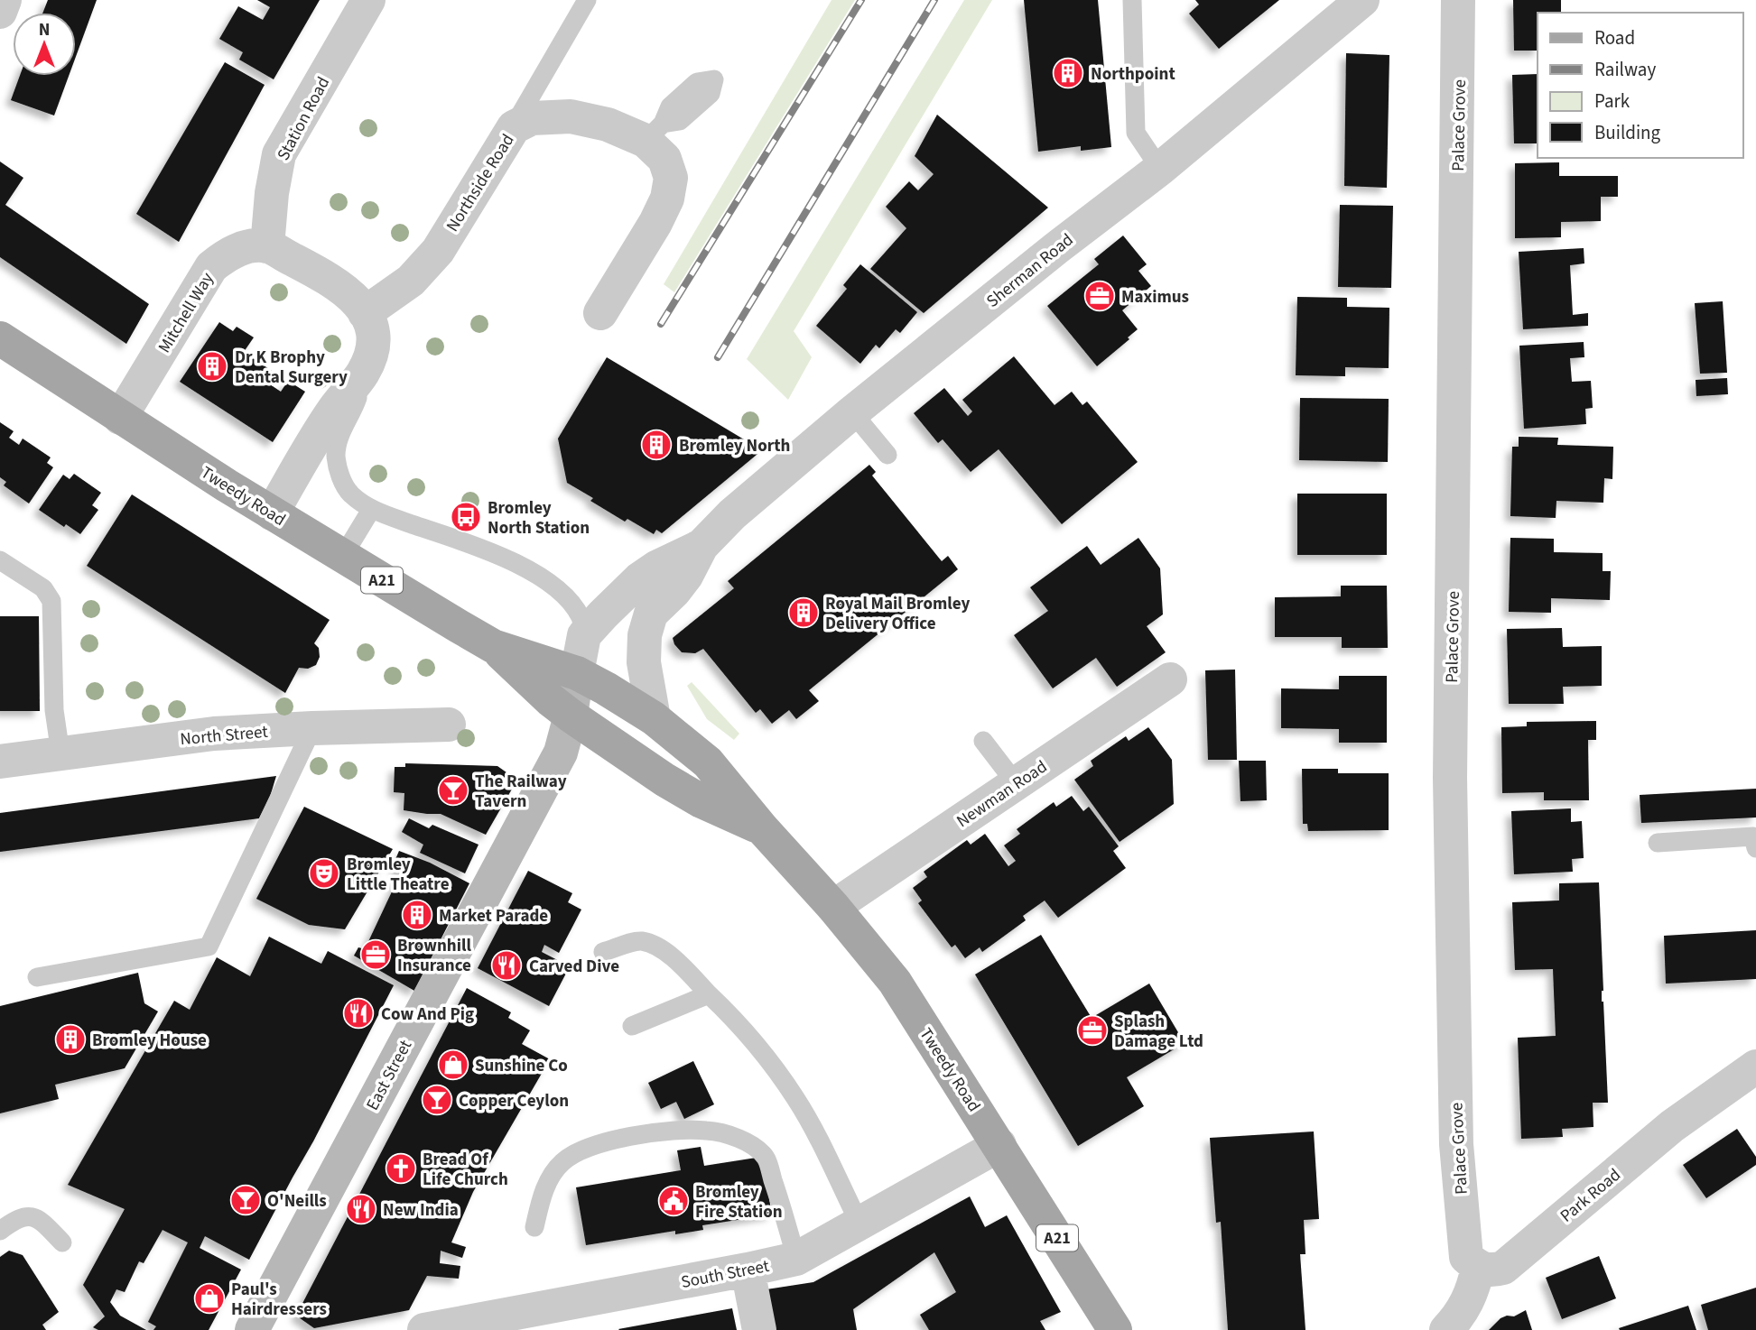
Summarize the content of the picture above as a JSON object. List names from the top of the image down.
{
  "streets": {
    "main road": ["Tweedy Road", "A21"],
    "street": [
      "Station Road",
      "Palace Grove",
      "Northside Road",
      "Sherman Road",
      "Mitchell Way",
      "North Street",
      "Newman Road",
      "East Street",
      "Park Road",
      "South Street"
    ]
  },
  "crossings": [
    ["Station Road", "Mitchell Way"],
    ["Palace Grove", "Park Road"],
    ["Sherman Road", "Tweedy Road"],
    ["Mitchell Way", "Tweedy Road"],
    ["Tweedy Road", "Newman Road"],
    ["Tweedy Road", "East Street"],
    ["Tweedy Road", "South Street"]
  ],
  "places": {
    "building": [
      "Northpoint",
      "Dr K Brophy Dental Surgery",
      "Bromley North",
      "Royal Mail Bromley Delivery Office",
      "Market Parade",
      "Bromley House"
    ],
    "office": ["Maximus", "Brownhill Insurance", "Splash Damage Ltd"],
    "bus stop": ["Bromley North Station"],
    "bar": ["The Railway Tavern", "Copper Ceylon", "O'Neills"],
    "theatre": ["Bromley Little Theatre"],
    "restaurant": ["Carved Dive", "Cow And Pig", "New India"],
    "shop": ["Sunshine Co", "Paul's Hairdressers"],
    "church": ["Bread Of Life Church"],
    "public building": ["Bromley Fire Station"]
  },
  "legend": [
    "Road",
    "Railway",
    "Park",
    "Building"
  ],
  "north": "top"
}
